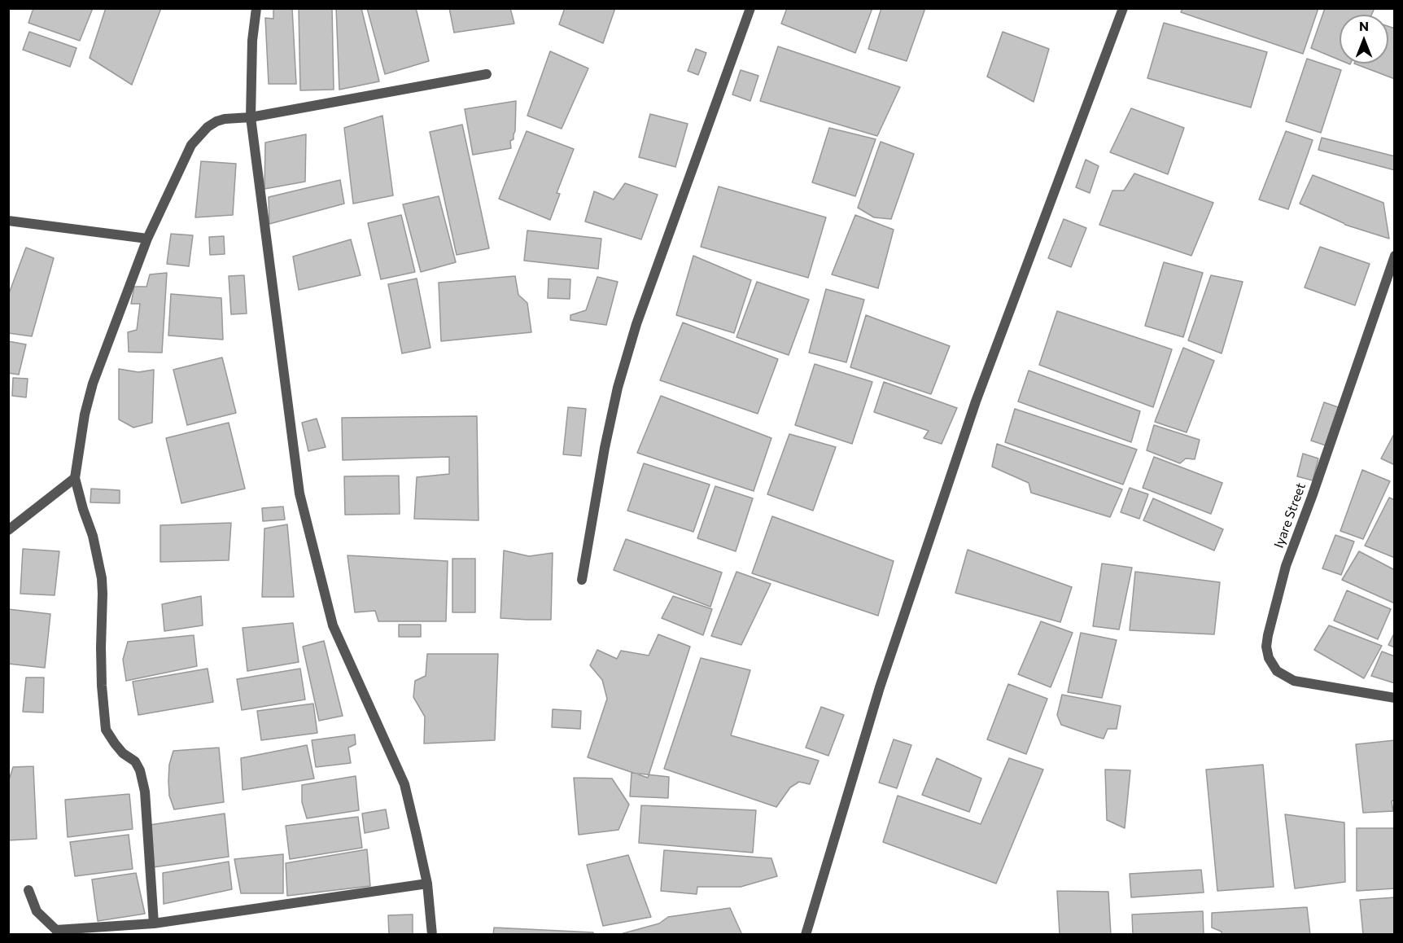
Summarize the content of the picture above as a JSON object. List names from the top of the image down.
{
  "streets": {
    "street": ["Iyare Street"]
  },
  "north": "top"
}
